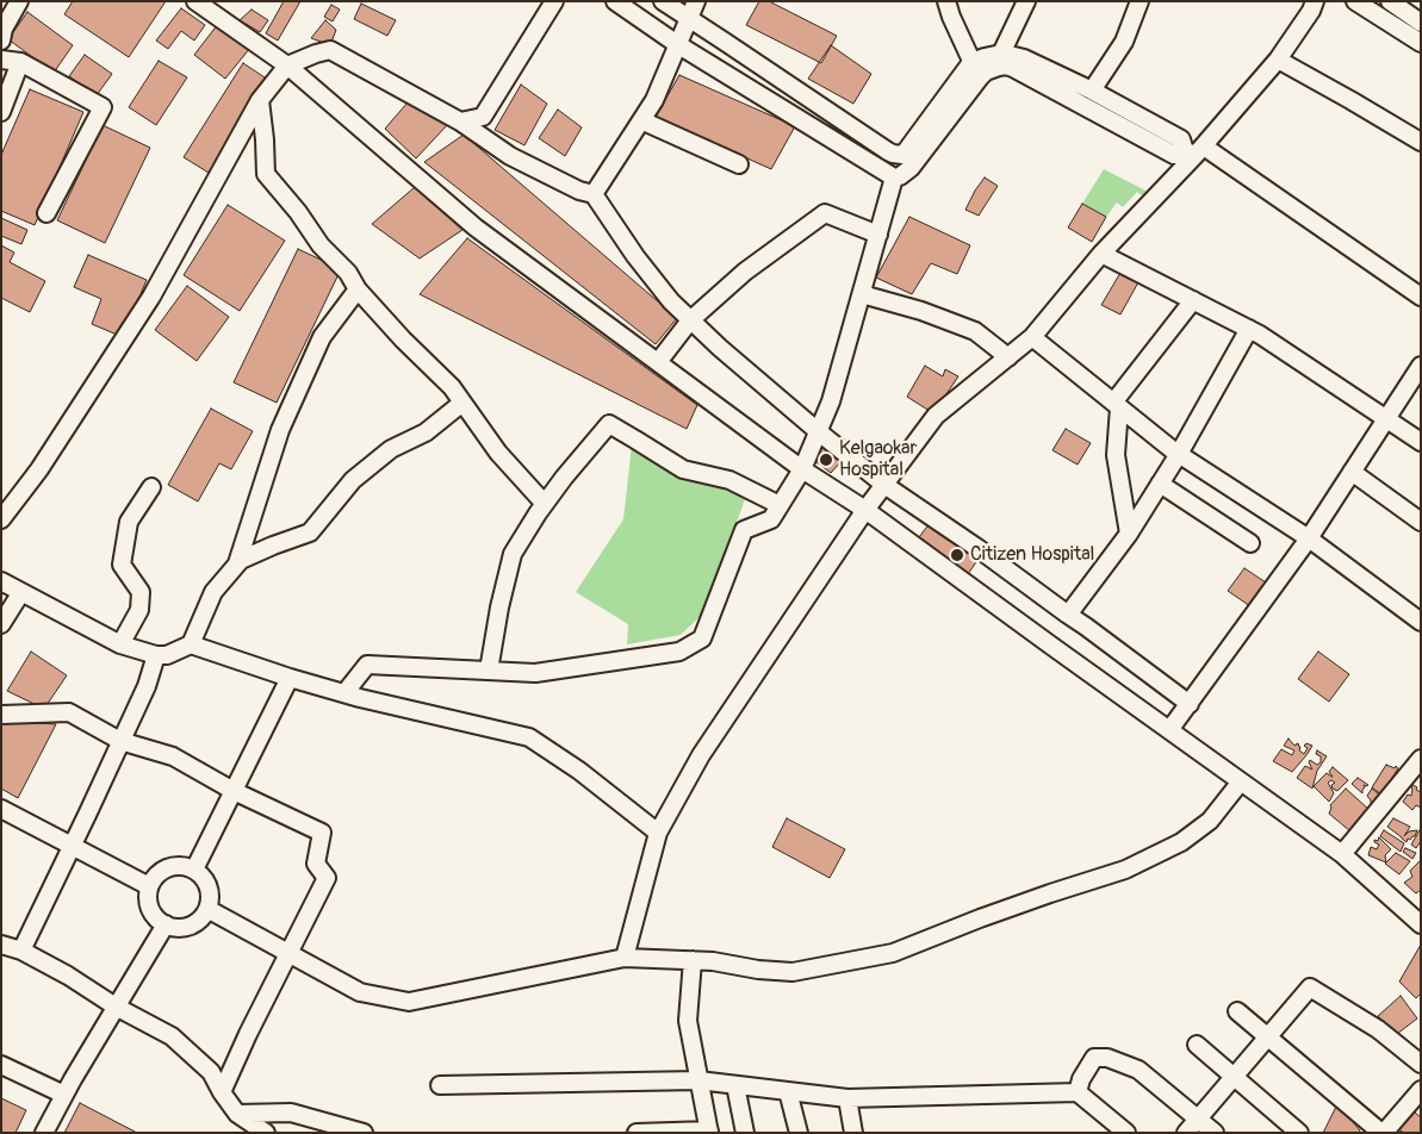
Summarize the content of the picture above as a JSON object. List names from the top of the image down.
{
  "places": ["Kelgaokar Hospital", "Citizen Hospital"]
}
